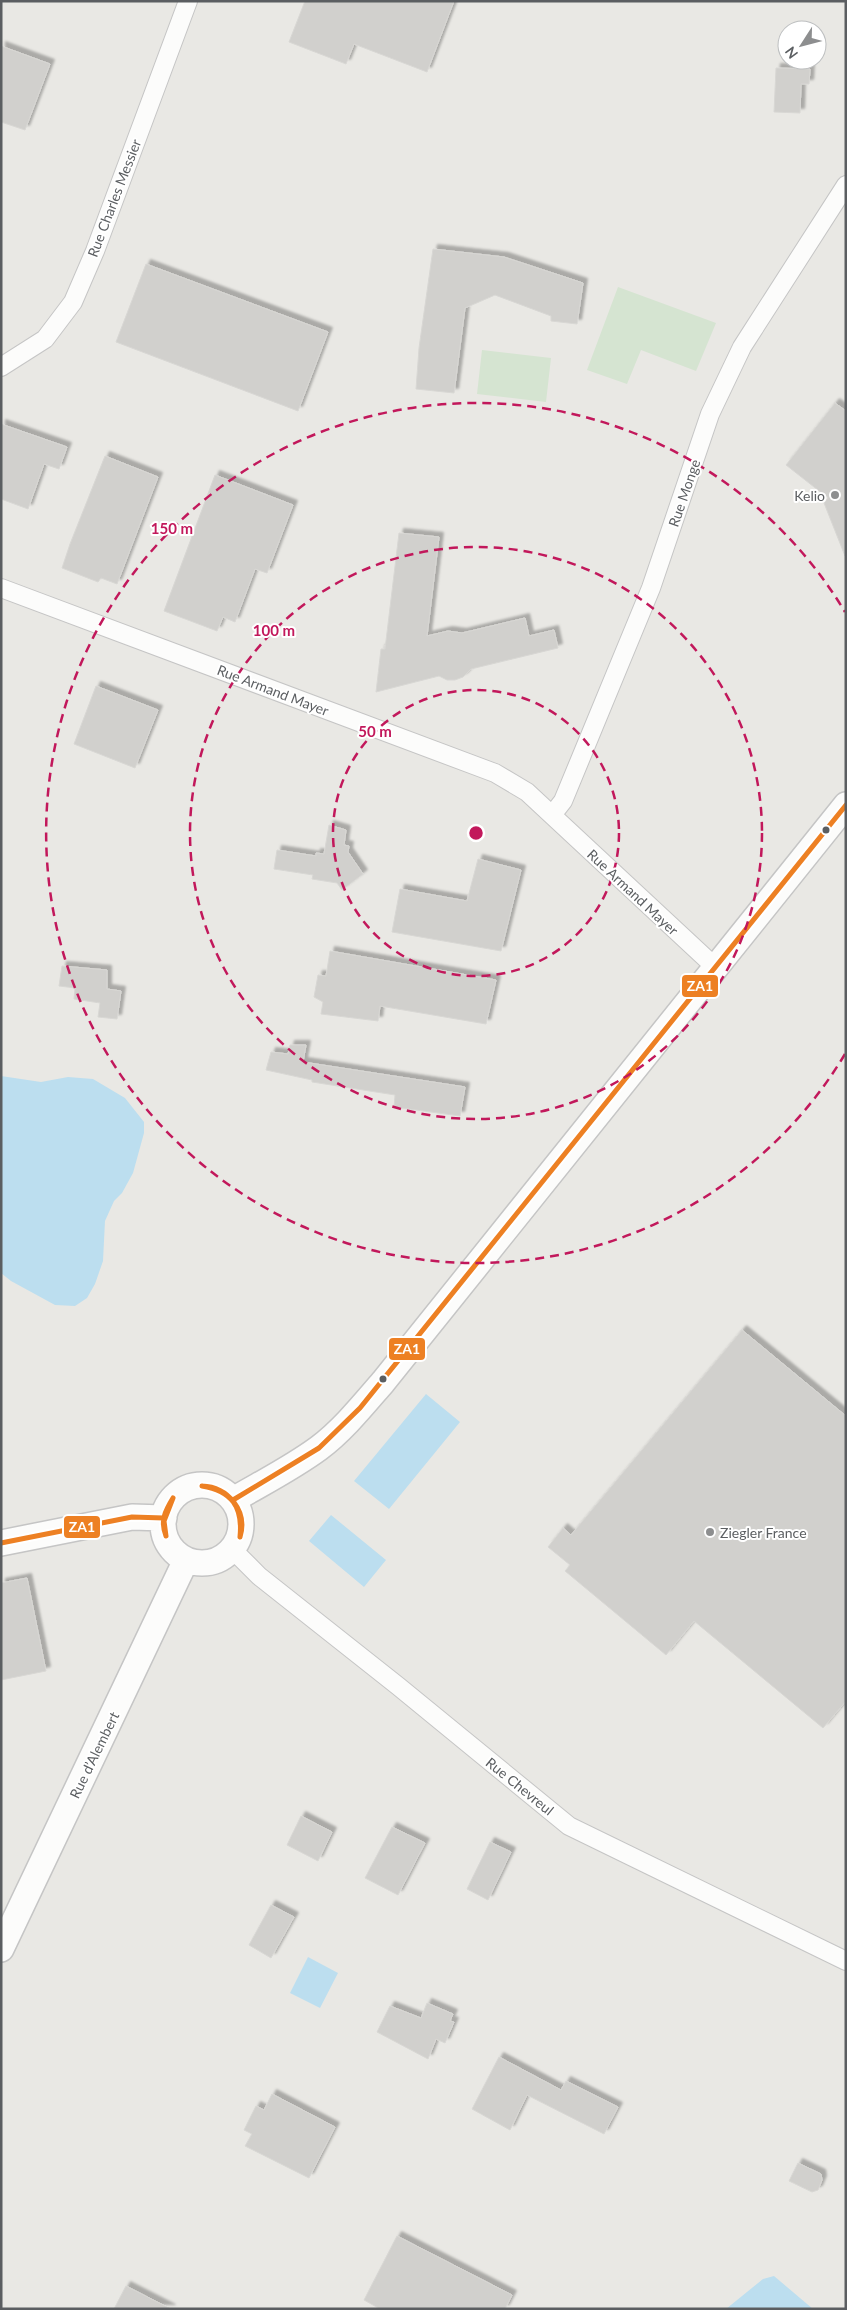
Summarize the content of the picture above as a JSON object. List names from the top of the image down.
{
  "streets": {
    "street": [
      "Rue Charles Messier",
      "Rue Monge",
      "Rue Armand Mayer",
      "Rue d’Alembert",
      "Rue Chevreul"
    ]
  },
  "crossings": [
    ["Rue Monge", "Rue Armand Mayer"],
    ["Rue d’Alembert", "Rue Chevreul"]
  ],
  "places": ["Kelio", "Ziegler France"],
  "lines": ["transit line ZA1"],
  "north": "bottom left",
  "rings": ["150 m", "100 m", "50 m"]
}
